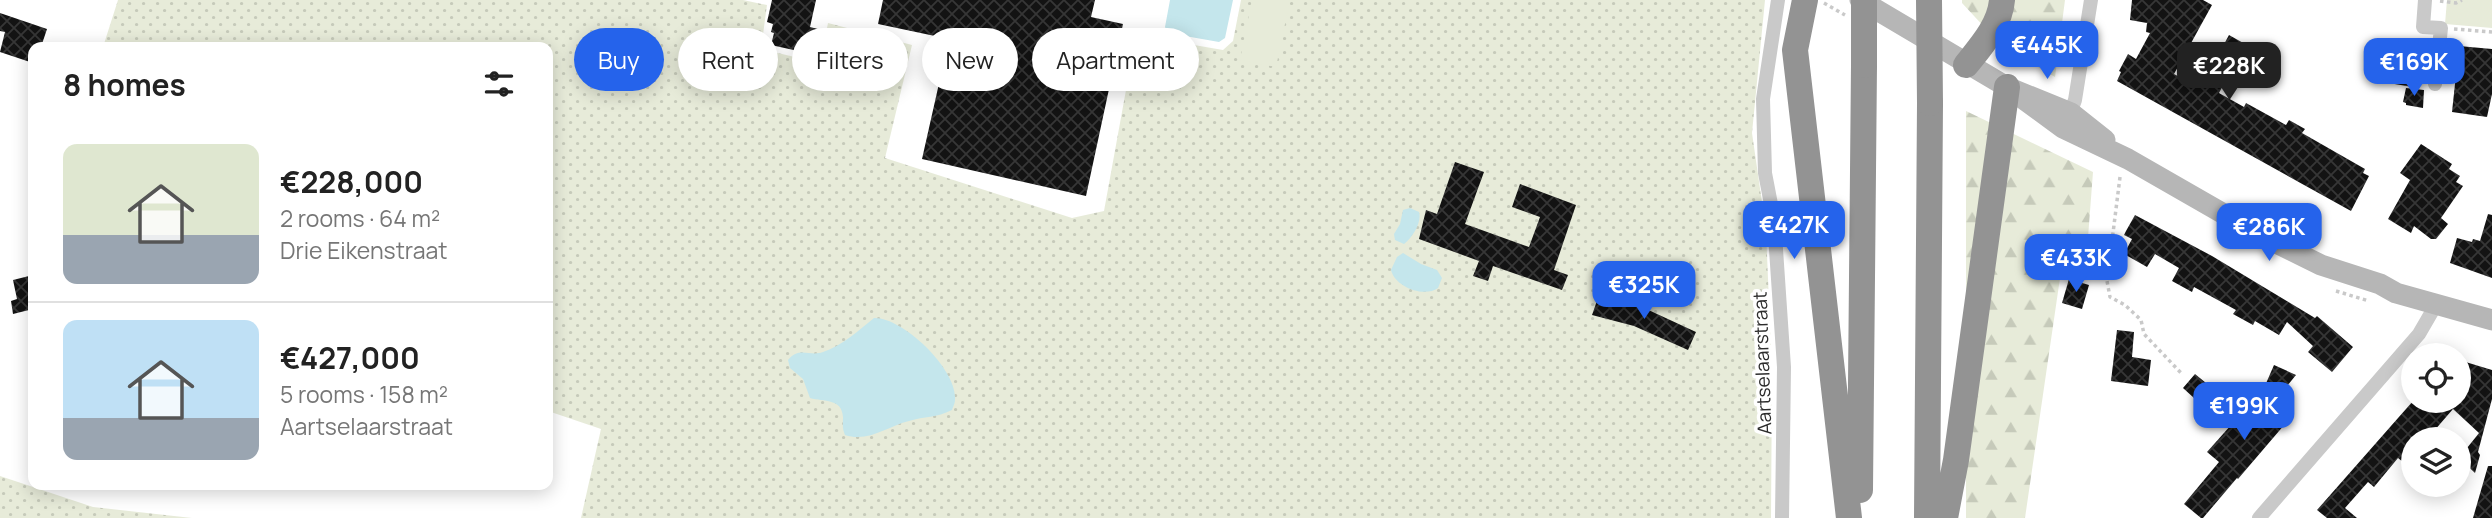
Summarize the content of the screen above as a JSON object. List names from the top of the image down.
{
  "streets": {
    "street": ["Aartselaarstraat"]
  },
  "page": {
    "price": [
      "€445K",
      "€169K",
      "€228K",
      "€427K",
      "€286K",
      "€433K",
      "€325K",
      "€199K"
    ],
    "chip": [
      "Buy",
      "Rent",
      "Filters",
      "New",
      "Apartment"
    ],
    "heading": "8 homes",
    "list": [
      {
        "name": "€228,000",
        "note": "2 rooms · 64 m² · Drie Eikenstraat"
      },
      {
        "name": "€427,000",
        "note": "5 rooms · 158 m² · Aartselaarstraat"
      }
    ]
  }
}
